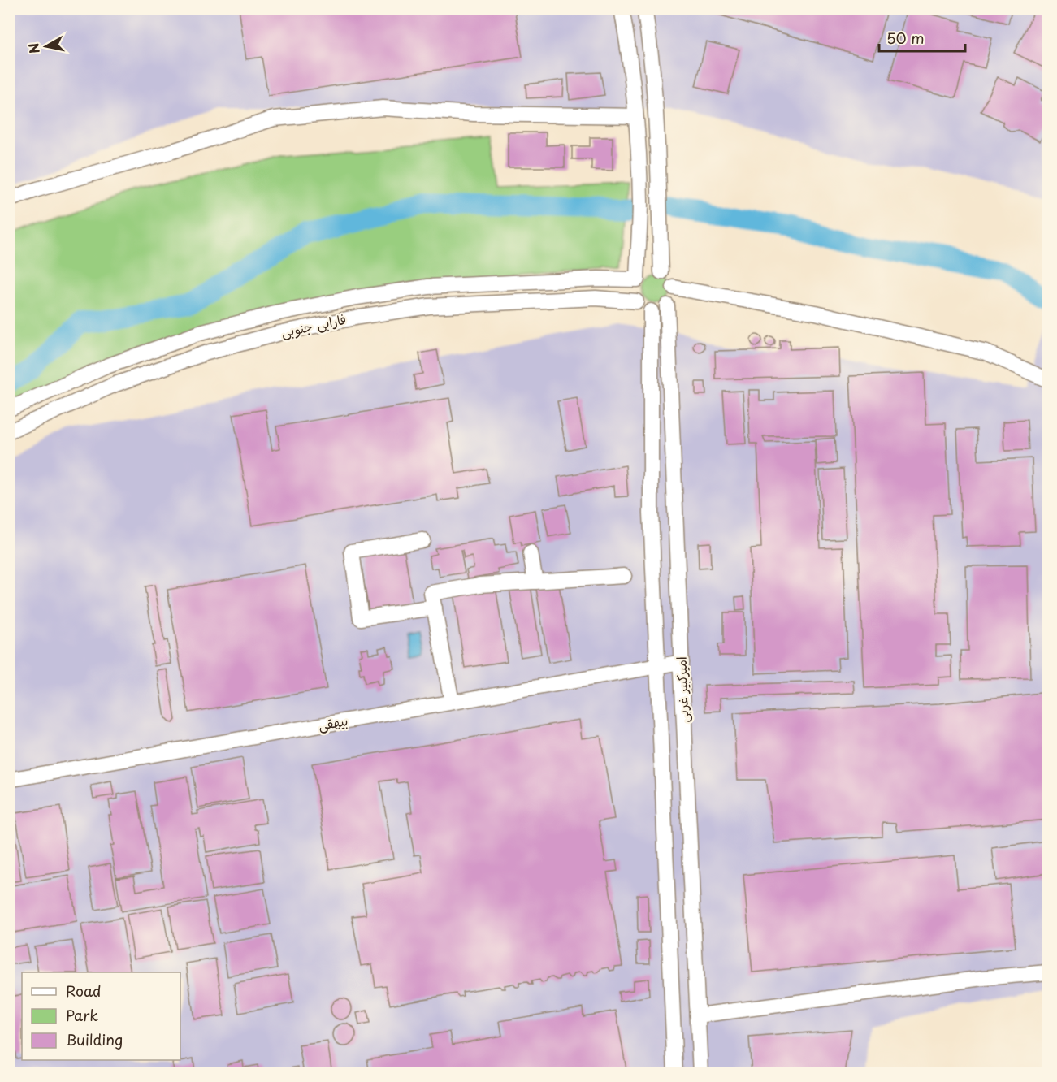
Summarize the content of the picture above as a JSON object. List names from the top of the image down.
{
  "streets": {
    "street": ["فارابی جنوبی", "امیرکبیر غربی", "بیهقی"]
  },
  "crossings": [
    ["فارابی جنوبی", "امیرکبیر غربی"],
    ["امیرکبیر غربی", "بیهقی"]
  ],
  "legend": ["Road", "Park", "Building"],
  "scale_bar": "50 m",
  "north": "left"
}
